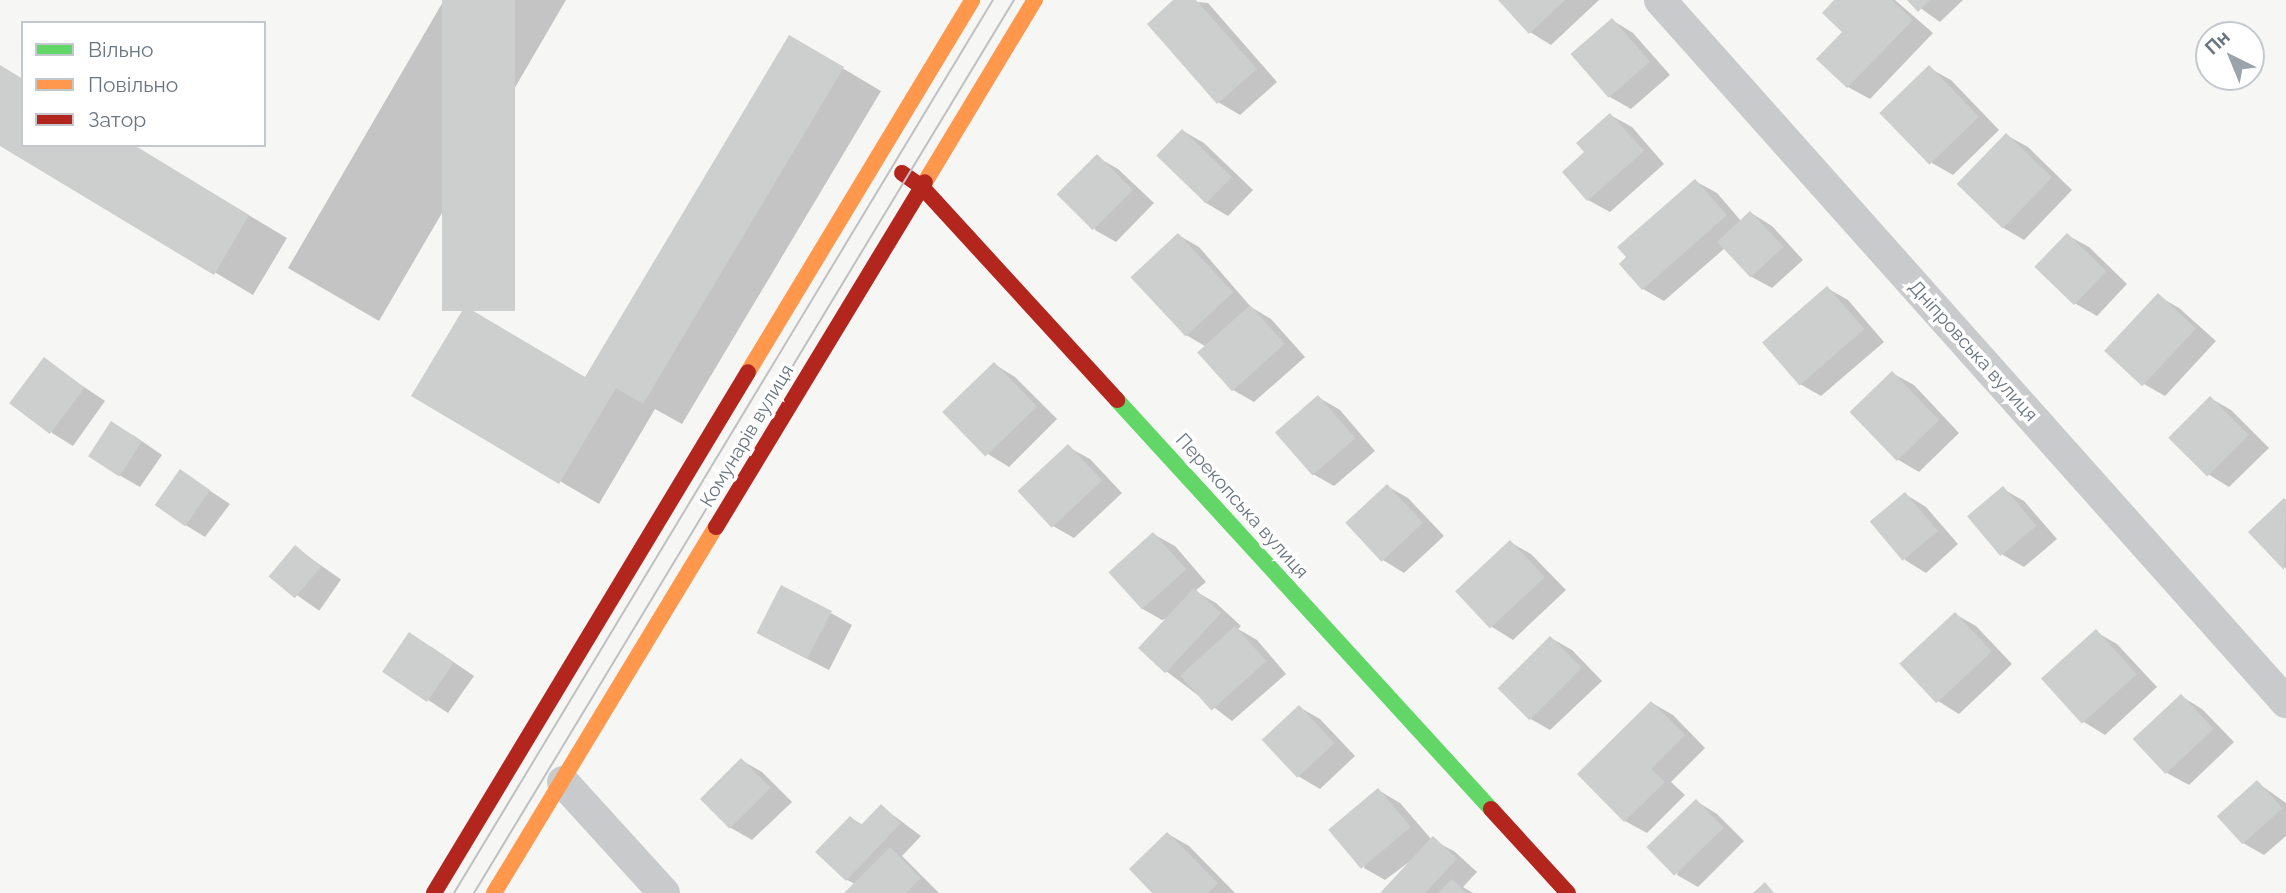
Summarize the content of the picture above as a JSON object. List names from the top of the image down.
{
  "streets": {
    "street": ["Дніпровська вулиця", "Комунарів вулиця", "Перекопська вулиця"]
  },
  "crossings": [
    ["Комунарів вулиця", "Перекопська вулиця"]
  ],
  "legend": ["Вільно", "Повільно", "Затор"],
  "north": "top left"
}
